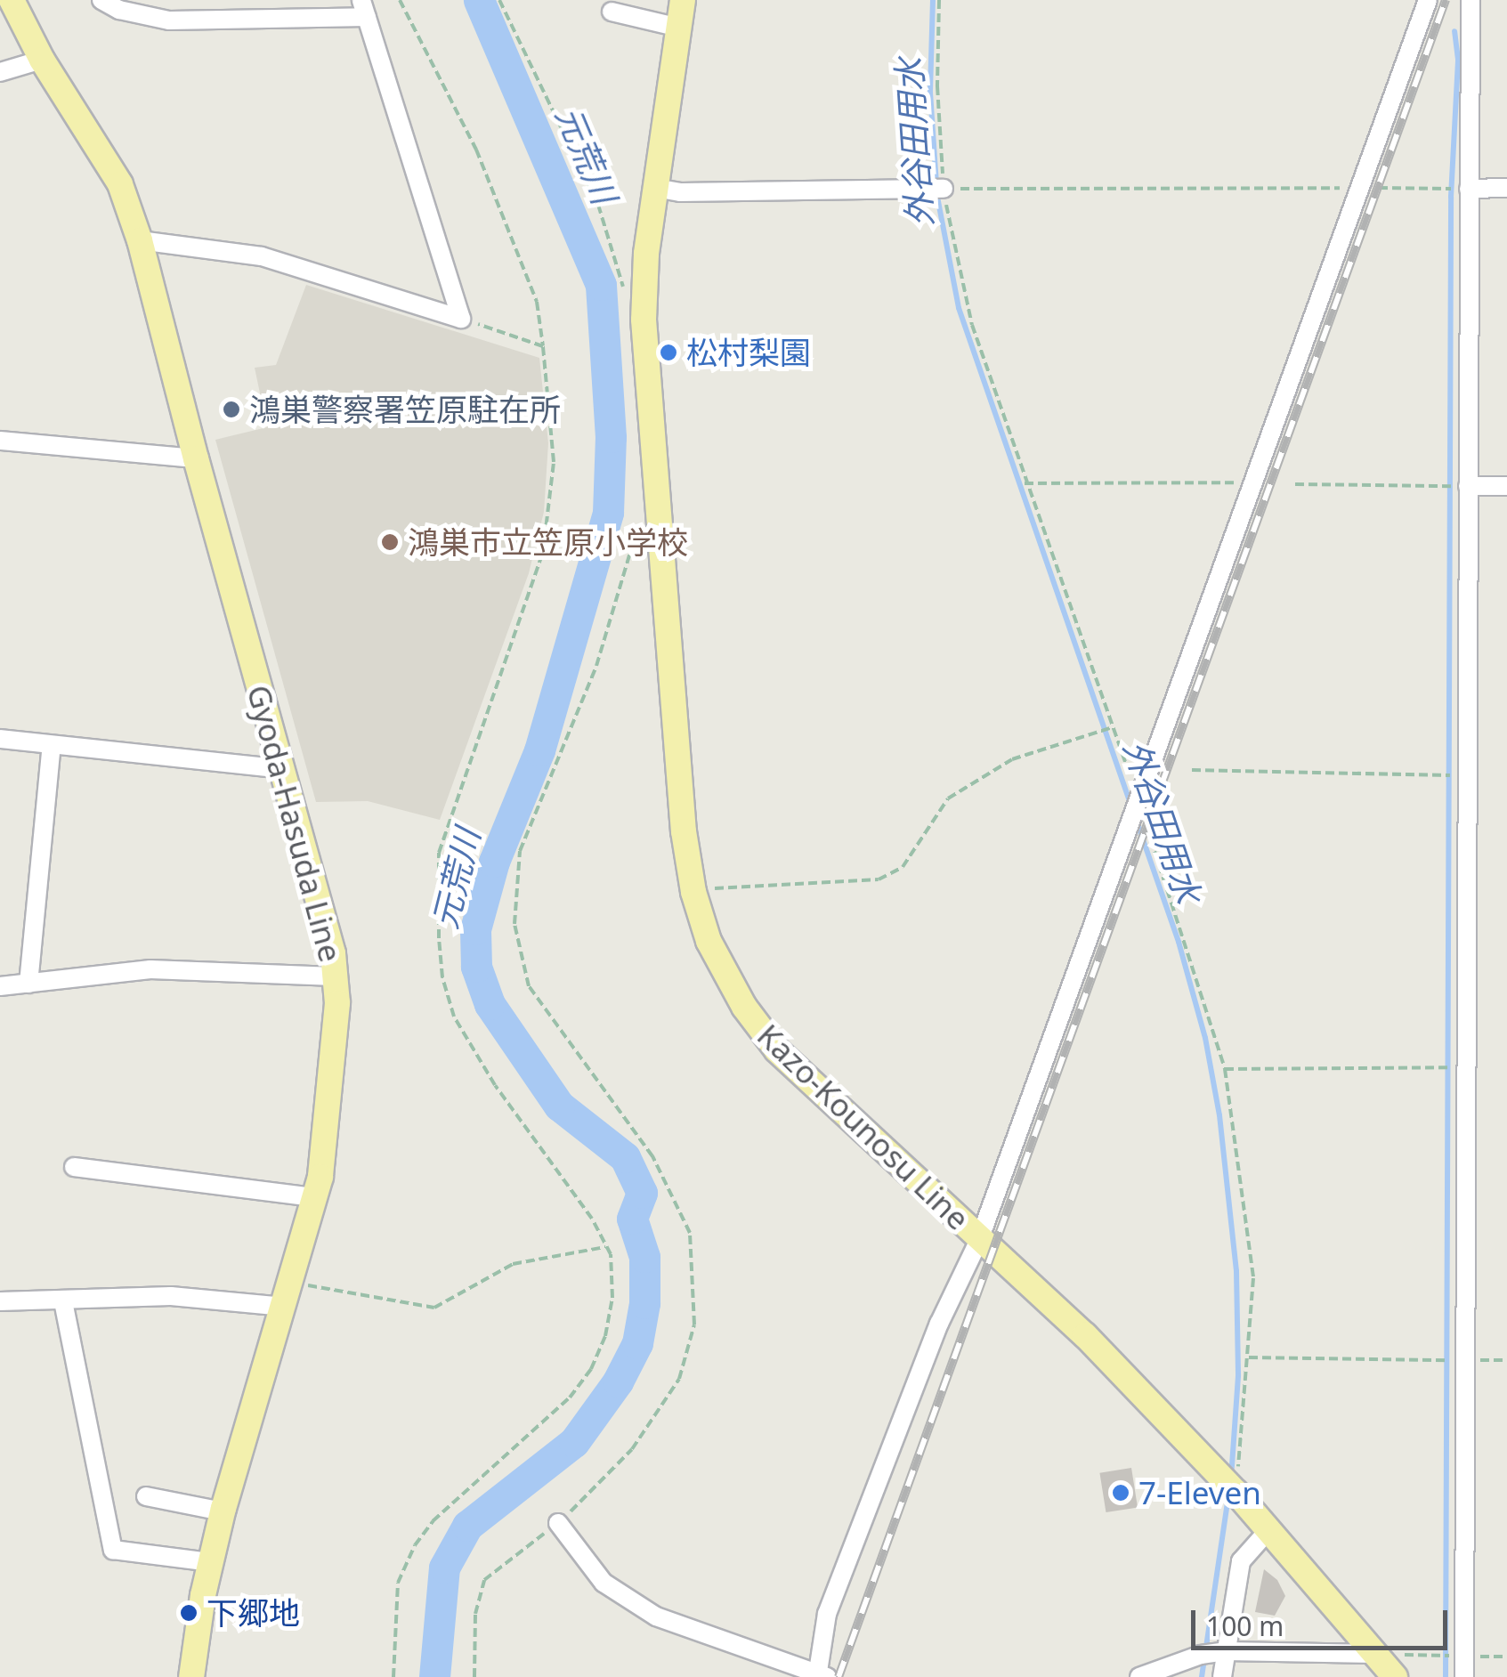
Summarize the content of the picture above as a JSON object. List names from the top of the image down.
{
  "streets": {
    "main road": ["Gyoda-Hasuda Line", "Kazo-Kounosu Line"]
  },
  "water": ["外谷田用水", "元荒川"],
  "places": [
    "松村梨園",
    "鴻巣警察署笠原駐在所",
    "鴻巣市立笠原小学校",
    "7-Eleven",
    "下郷地"
  ],
  "scale_bar": "100 m"
}
